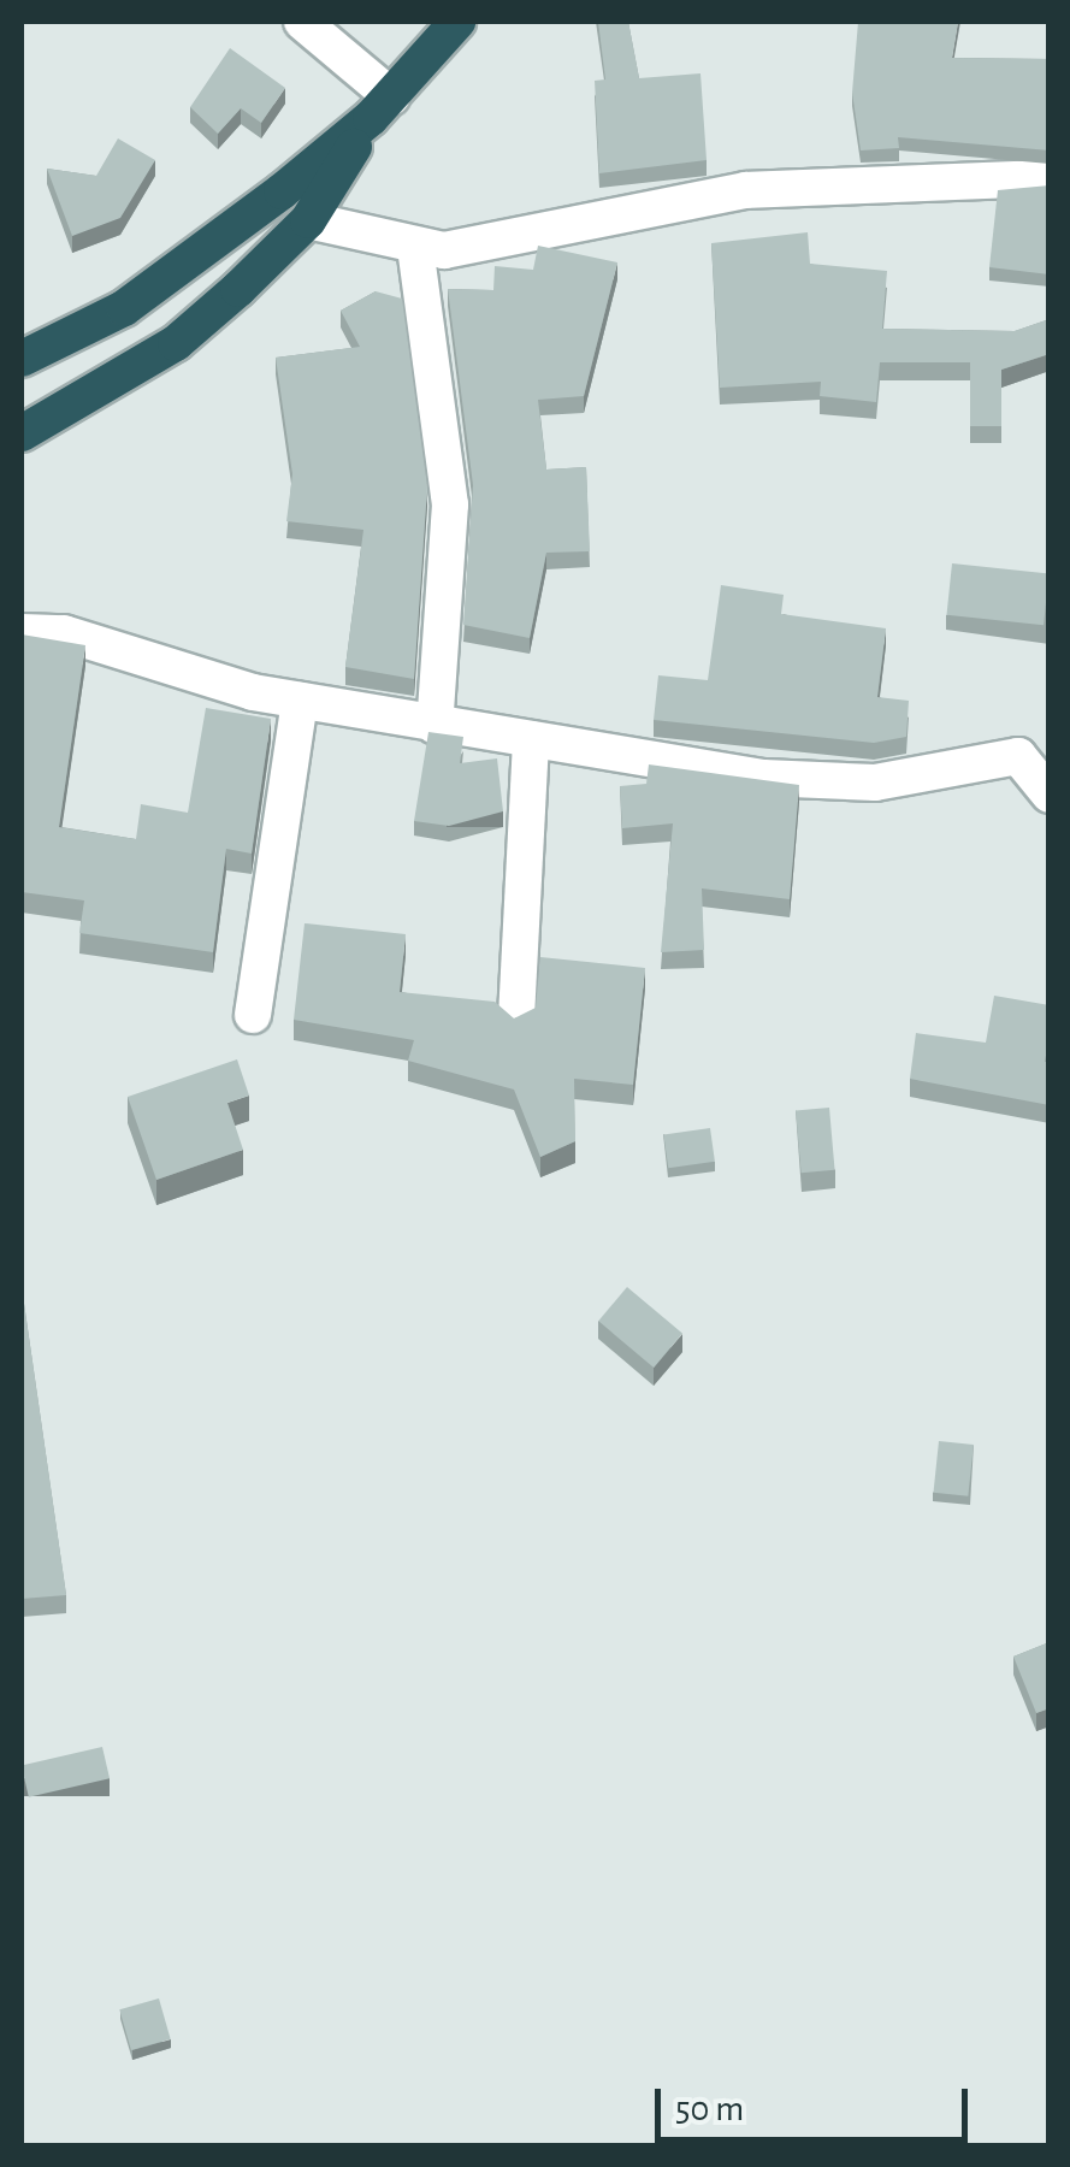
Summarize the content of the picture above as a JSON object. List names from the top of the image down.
{
  "scale_bar": "50 m"
}
